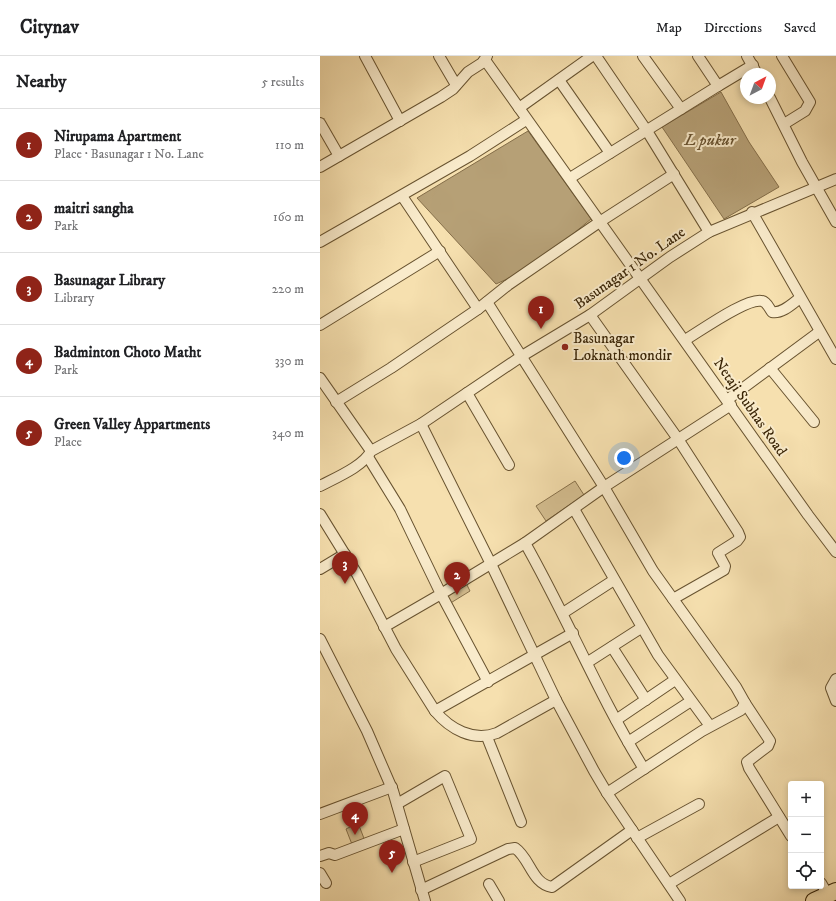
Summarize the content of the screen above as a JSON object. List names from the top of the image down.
{
  "streets": {
    "street": ["Basunagar 1 No. Lane", "Netaji Subhas Road"]
  },
  "crossings": [
    ["Basunagar 1 No. Lane", "Netaji Subhas Road"]
  ],
  "water": ["L pukur"],
  "places": ["Basunagar Loknath mondir"],
  "north": "top right",
  "page": {
    "header": "Citynav",
    "nav": ["Map", "Directions", "Saved"],
    "heading": ["Nearby", "5 results"],
    "list": [
      {
        "mark": "1",
        "name": "Nirupama Apartment",
        "note": "Place · Basunagar 1 No. Lane",
        "value": "110 m"
      },
      {
        "mark": "2",
        "name": "maitri sangha",
        "note": "Park",
        "value": "160 m"
      },
      {
        "mark": "3",
        "name": "Basunagar Library",
        "note": "Library",
        "value": "220 m"
      },
      {
        "mark": "4",
        "name": "Badminton Choto Matht",
        "note": "Park",
        "value": "330 m"
      },
      {
        "mark": "5",
        "name": "Green Valley Appartments",
        "note": "Place",
        "value": "340 m"
      }
    ],
    "pins": [
      "1",
      "3",
      "2",
      "4",
      "5"
    ],
    "map_buttons": ["+", "−"]
  }
}
